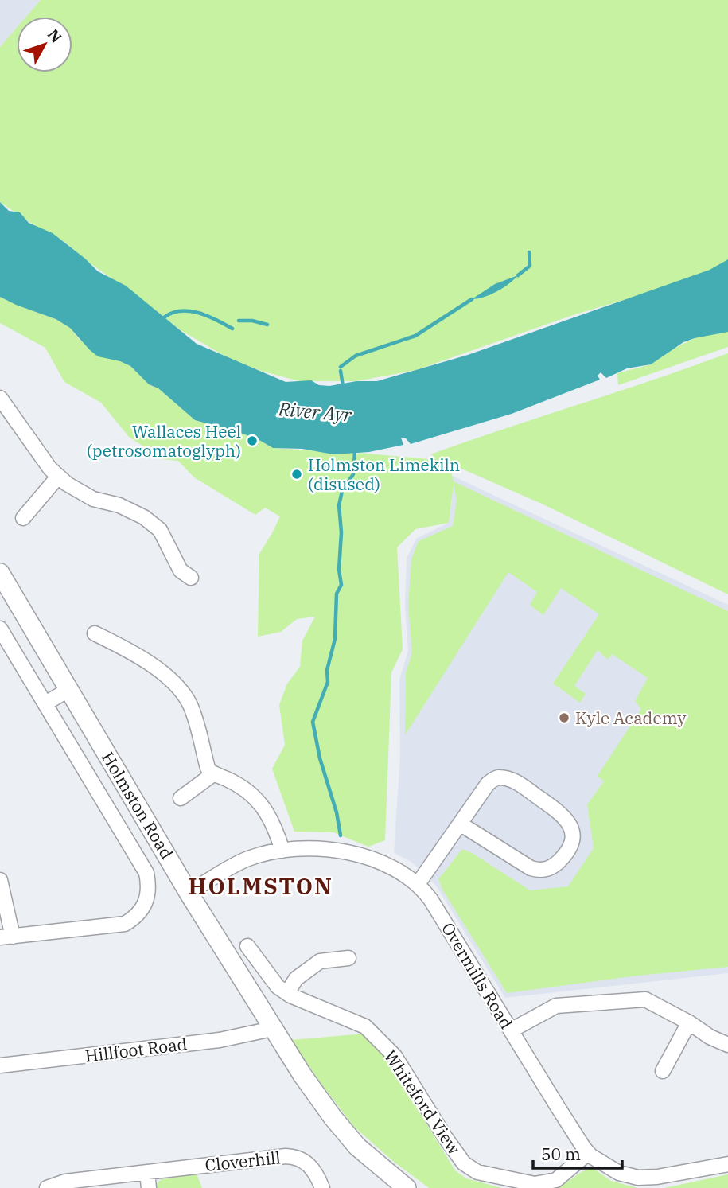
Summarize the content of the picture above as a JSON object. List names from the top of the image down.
{
  "streets": {
    "main road": ["Holmston Road"],
    "street": [
      "Overmills Road",
      "Hillfoot Road",
      "Whiteford View",
      "Cloverhill"
    ]
  },
  "crossings": [
    ["Holmston Road", "Overmills Road"],
    ["Holmston Road", "Hillfoot Road"],
    ["Overmills Road", "Whiteford View"]
  ],
  "districts": ["HOLMSTON"],
  "water": ["River Ayr"],
  "places": ["Wallaces Heel (petrosomatoglyph)", "Holmston Limekiln (disused)", "Kyle Academy"],
  "scale_bar": "50 m",
  "north": "top right"
}
